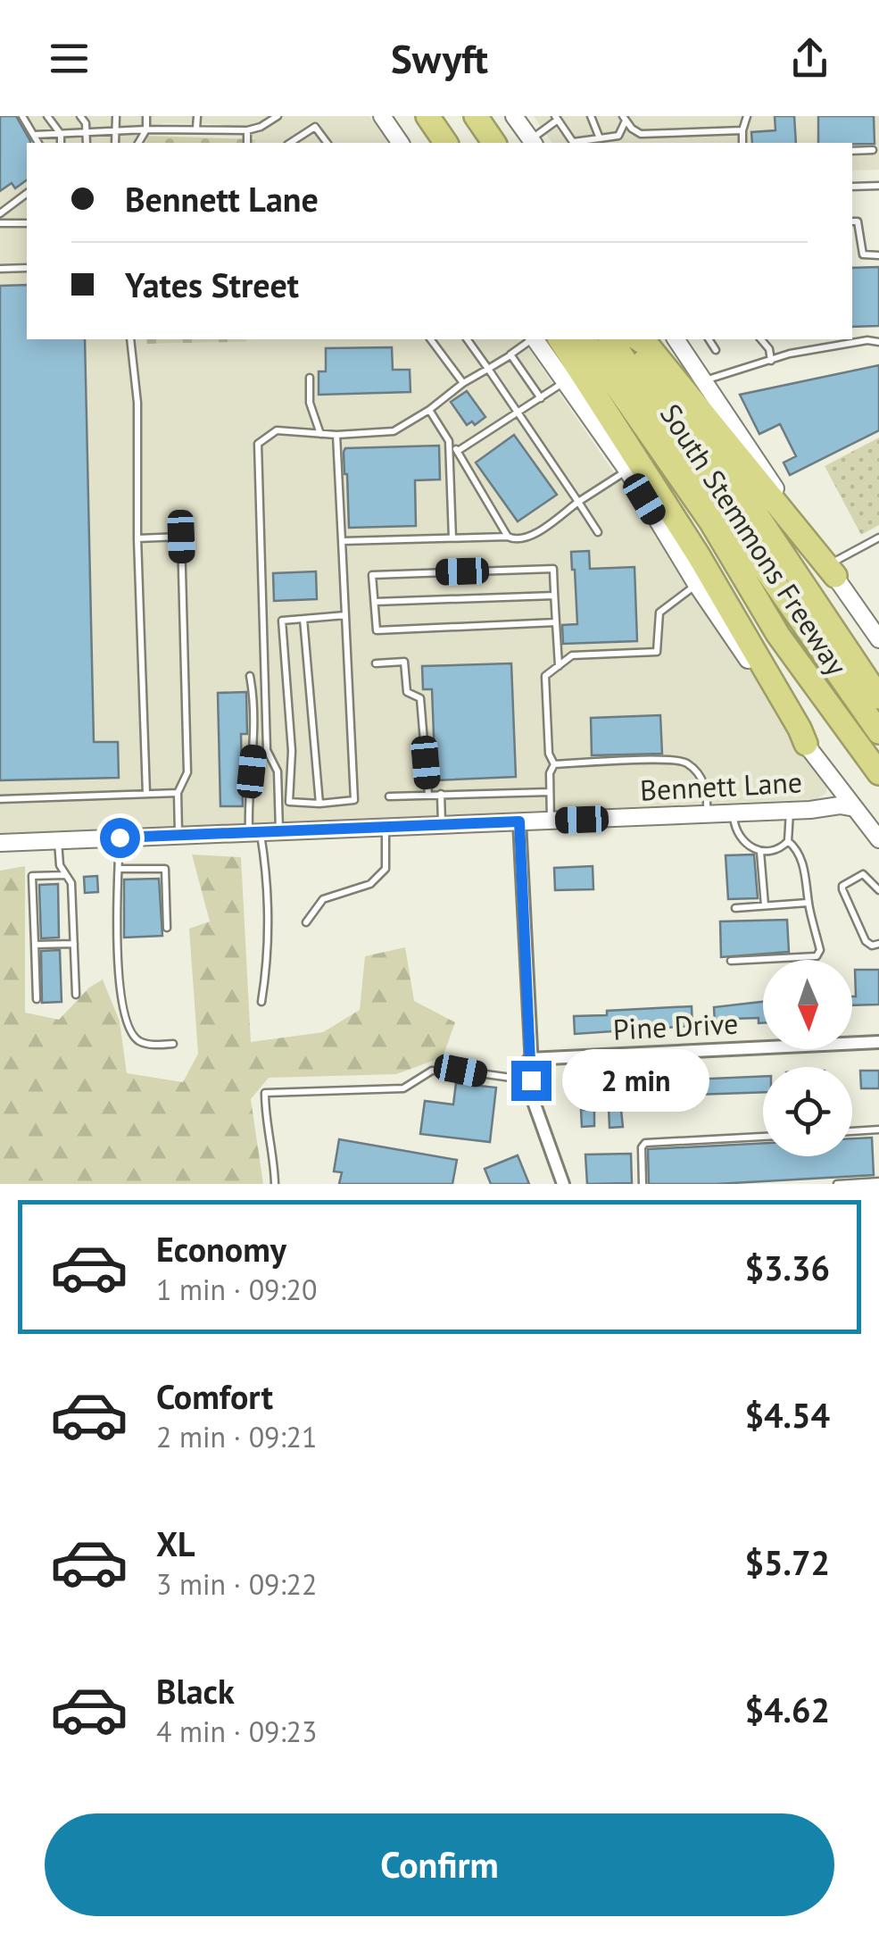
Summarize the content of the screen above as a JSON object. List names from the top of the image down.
{
  "streets": {
    "highway": ["South Stemmons Freeway"],
    "main road": ["Bennett Lane"],
    "street": ["Pine Drive"]
  },
  "north": "bottom",
  "page": {
    "header": "Swyft",
    "banner": ["Bennett Lane", "Yates Street"],
    "bubble": "2 min",
    "list": [
      {
        "name": "Economy",
        "note": "1 min · 09:20",
        "value": "$3.36"
      },
      {
        "name": "Comfort",
        "note": "2 min · 09:21",
        "value": "$4.54"
      },
      {
        "name": "XL",
        "note": "3 min · 09:22",
        "value": "$5.72"
      },
      {
        "name": "Black",
        "note": "4 min · 09:23",
        "value": "$4.62"
      }
    ],
    "buttons": "Confirm"
  }
}
